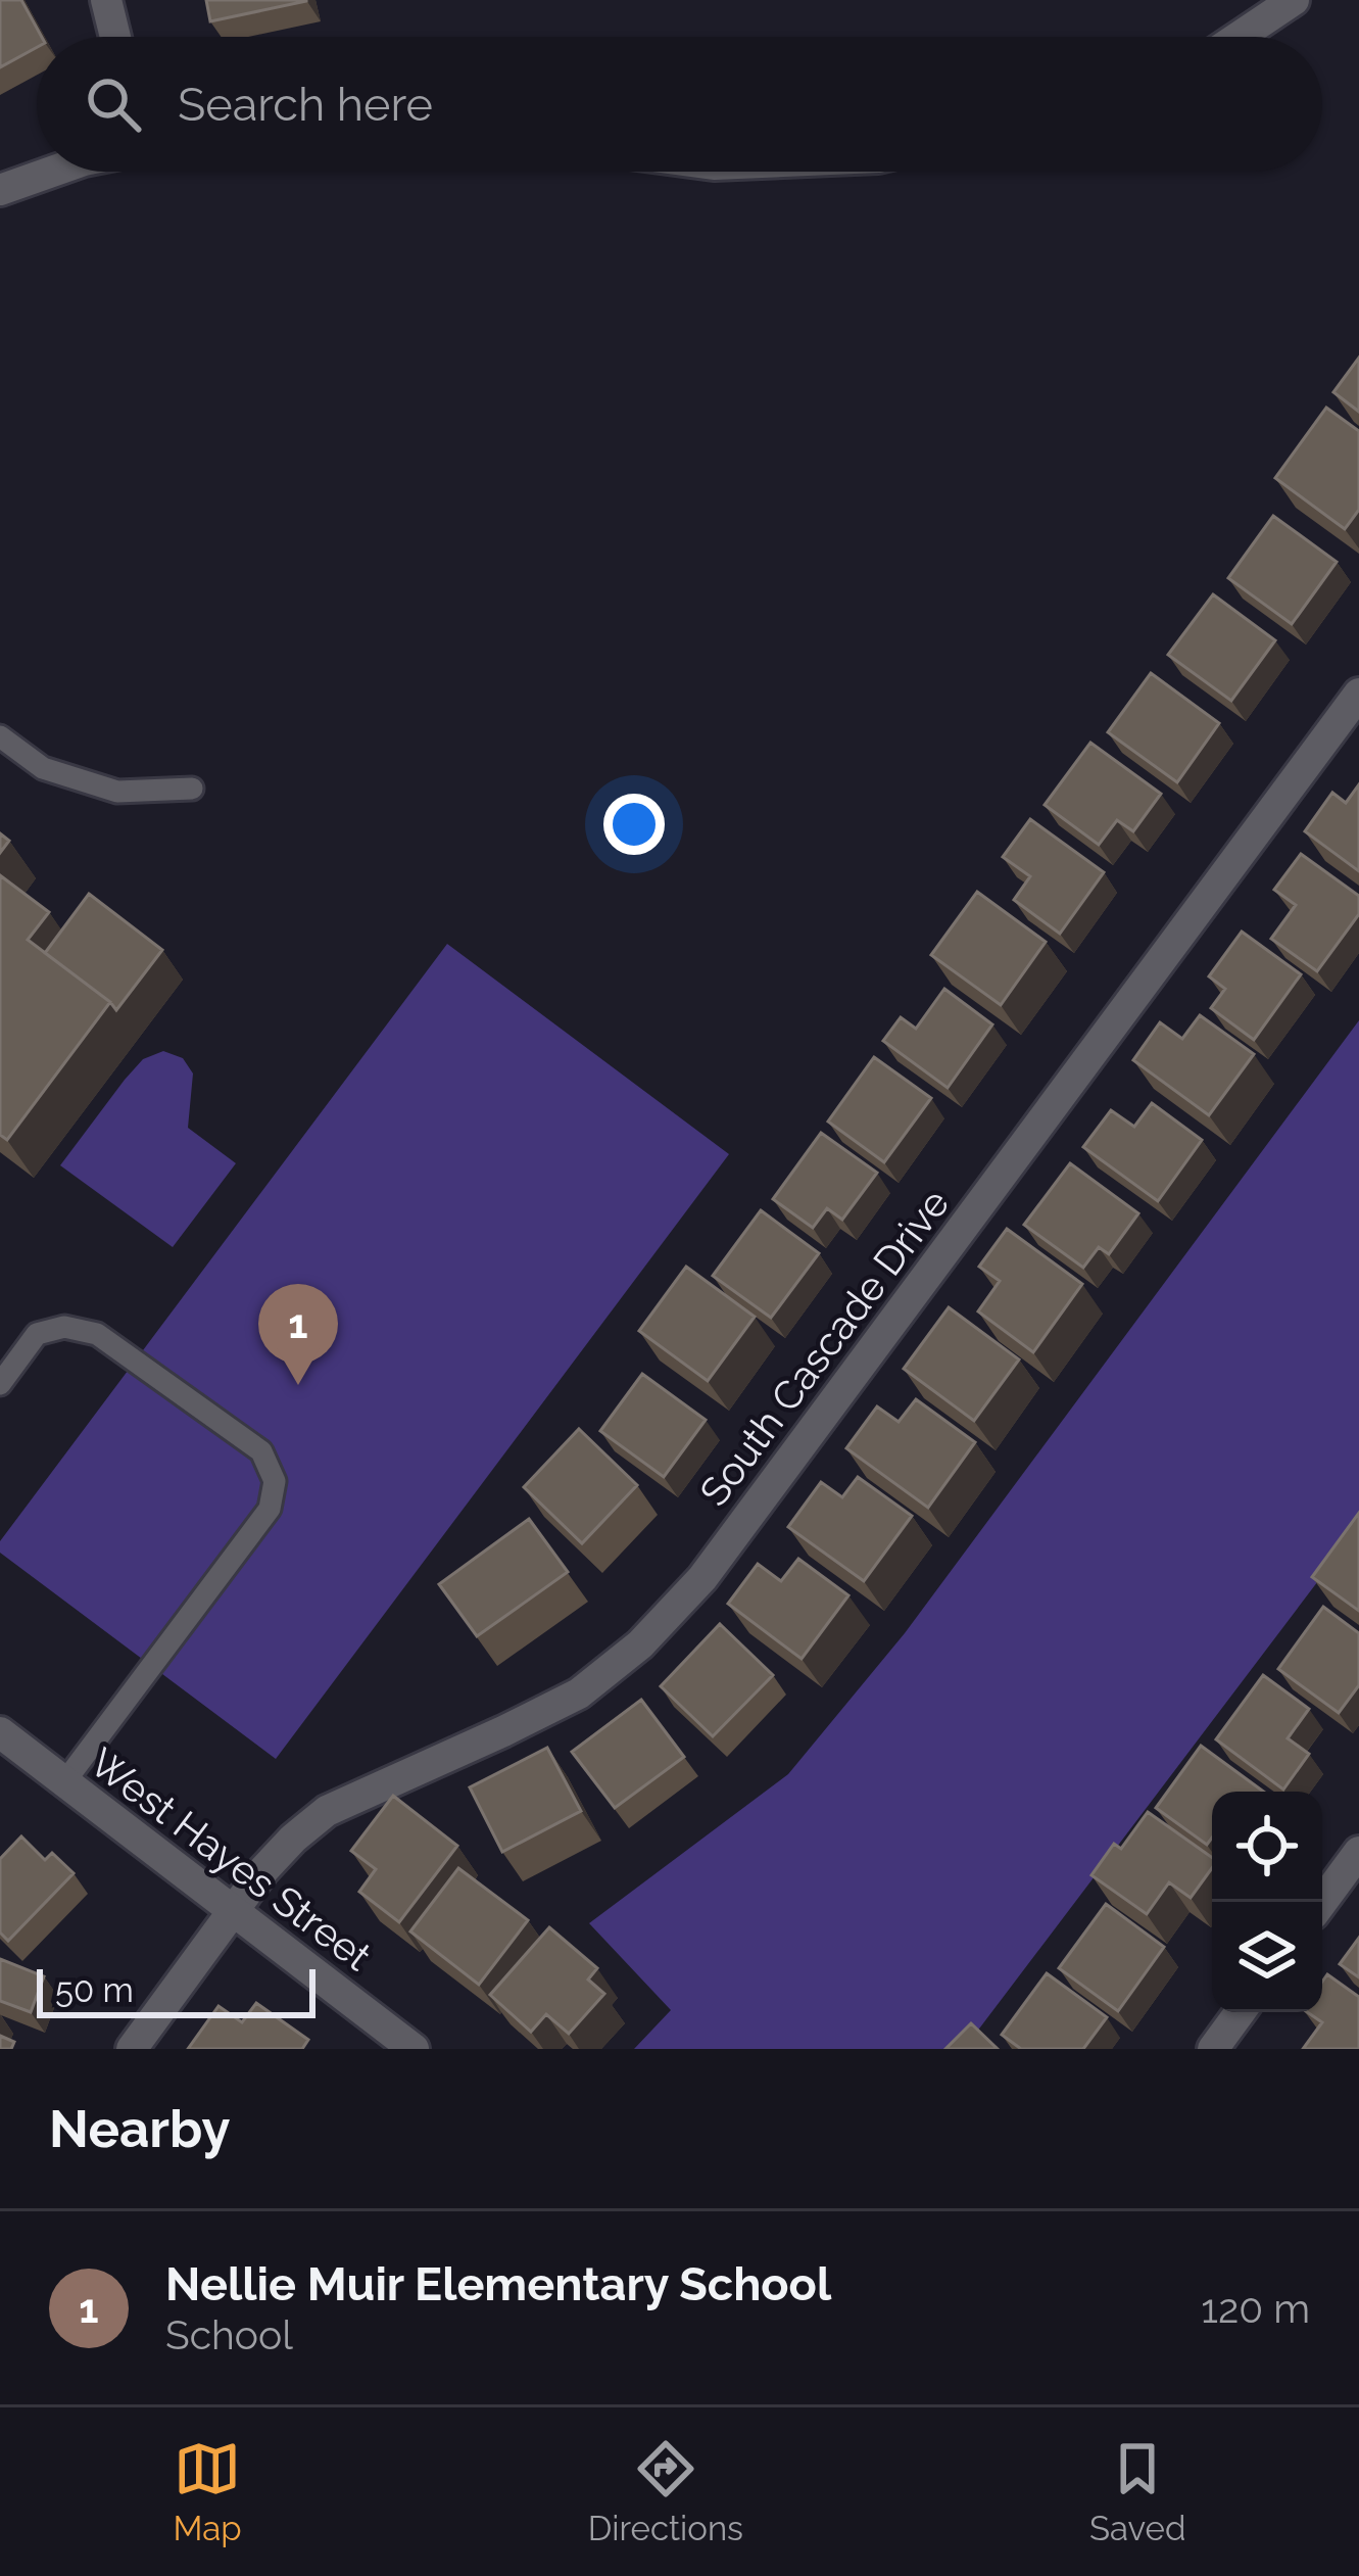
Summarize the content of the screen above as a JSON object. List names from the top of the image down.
{
  "streets": {
    "street": ["South Cascade Drive", "West Hayes Street"]
  },
  "crossings": [
    ["South Cascade Drive", "West Hayes Street"]
  ],
  "scale_bar": "50 m",
  "page": {
    "search": "Search here",
    "pins": "1",
    "scale": "50 m",
    "heading": "Nearby",
    "list": [
      {
        "mark": "1",
        "name": "Nellie Muir Elementary School",
        "note": "School",
        "value": "120 m"
      }
    ],
    "nav": ["Map", "Directions", "Saved"]
  }
}
